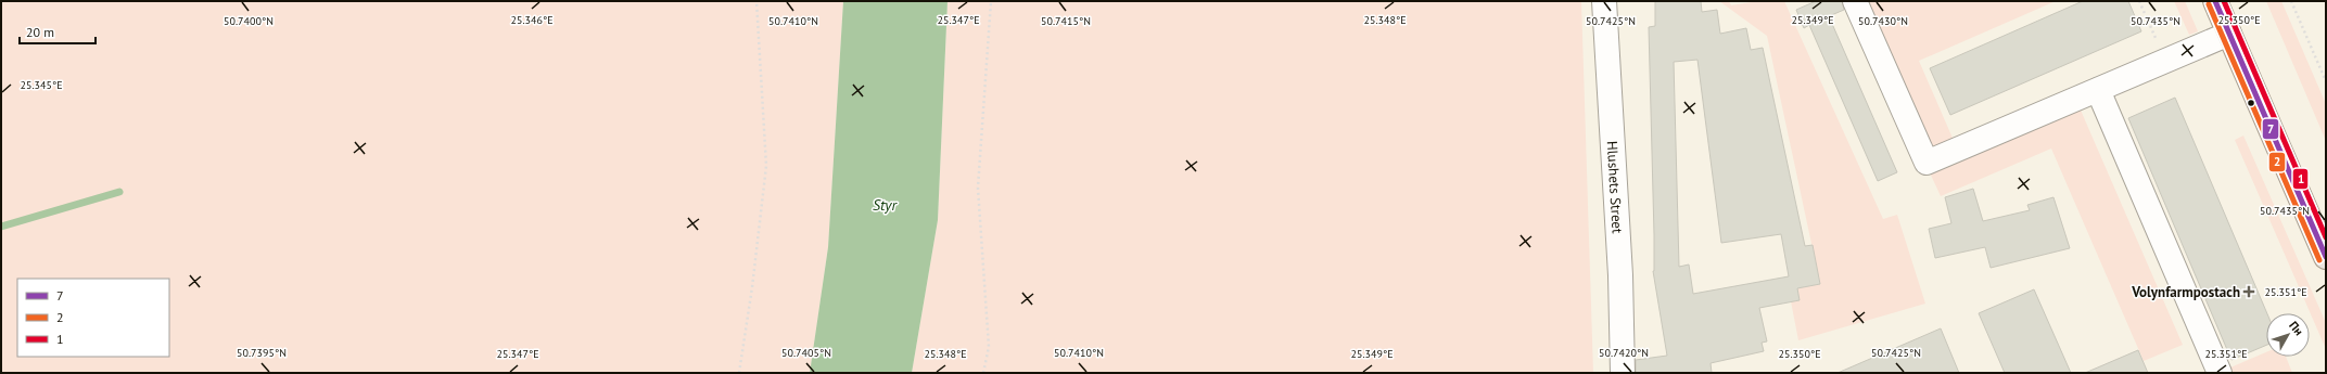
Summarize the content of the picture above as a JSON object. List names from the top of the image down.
{
  "streets": {
    "street": ["Hlushets Street"]
  },
  "water": ["Styr"],
  "places": {
    "health": ["Volynfarmpostach"]
  },
  "lines": ["transit line 7", "transit line 1", "transit line 2"],
  "legend": ["7", "2", "1"],
  "scale_bar": "20 m",
  "north": "top right",
  "coordinates": [
    "25.346°E",
    "25.347°E",
    "25.348°E",
    "25.350°E",
    "25.349°E",
    "50.7400°N",
    "50.7410°N",
    "50.7415°N",
    "50.7425°N",
    "50.7430°N",
    "50.7435°N",
    "25.345°E",
    "25.351°E",
    "50.7395°N",
    "50.7405°N",
    "50.7420°N"
  ]
}
